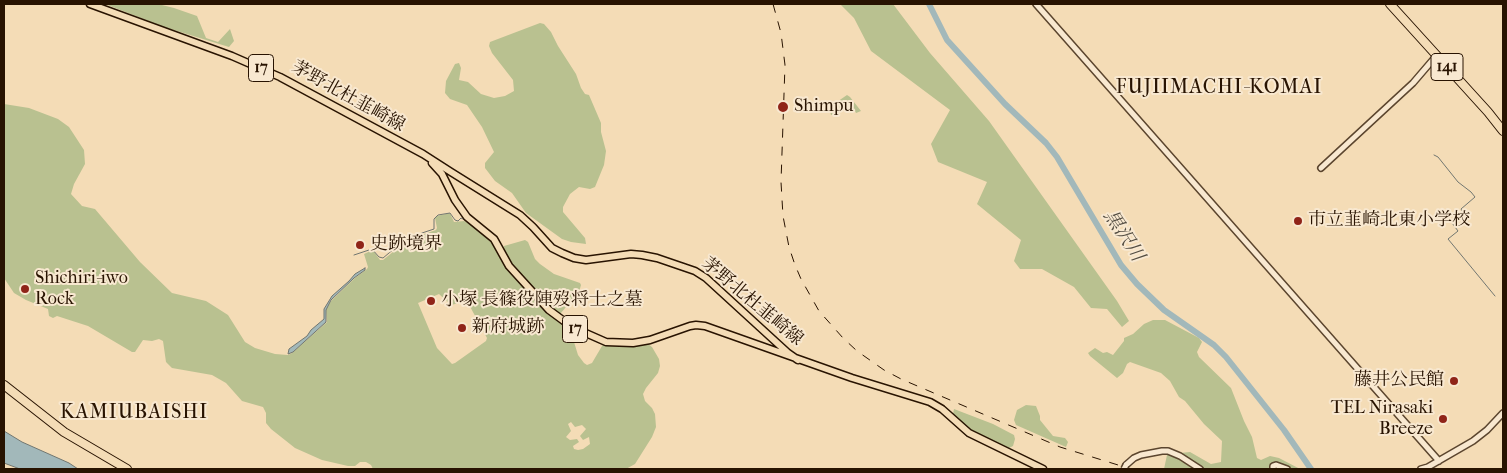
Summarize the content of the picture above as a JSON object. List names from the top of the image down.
{
  "streets": {
    "highway": ["141"],
    "main road": ["17", "茅野北杜韮崎線"]
  },
  "districts": ["FUJIIMACHI-KOMAI", "KAMIUBAISHI"],
  "water": ["黒沢川"],
  "places": [
    "Shimpu",
    "市立韮崎北東小学校",
    "史跡境界",
    "Shichiri-iwo Rock",
    "小塚 長篠役陣歿将士之墓",
    "新府城跡",
    "藤井公民館",
    "TEL Nirasaki Breeze"
  ]
}
